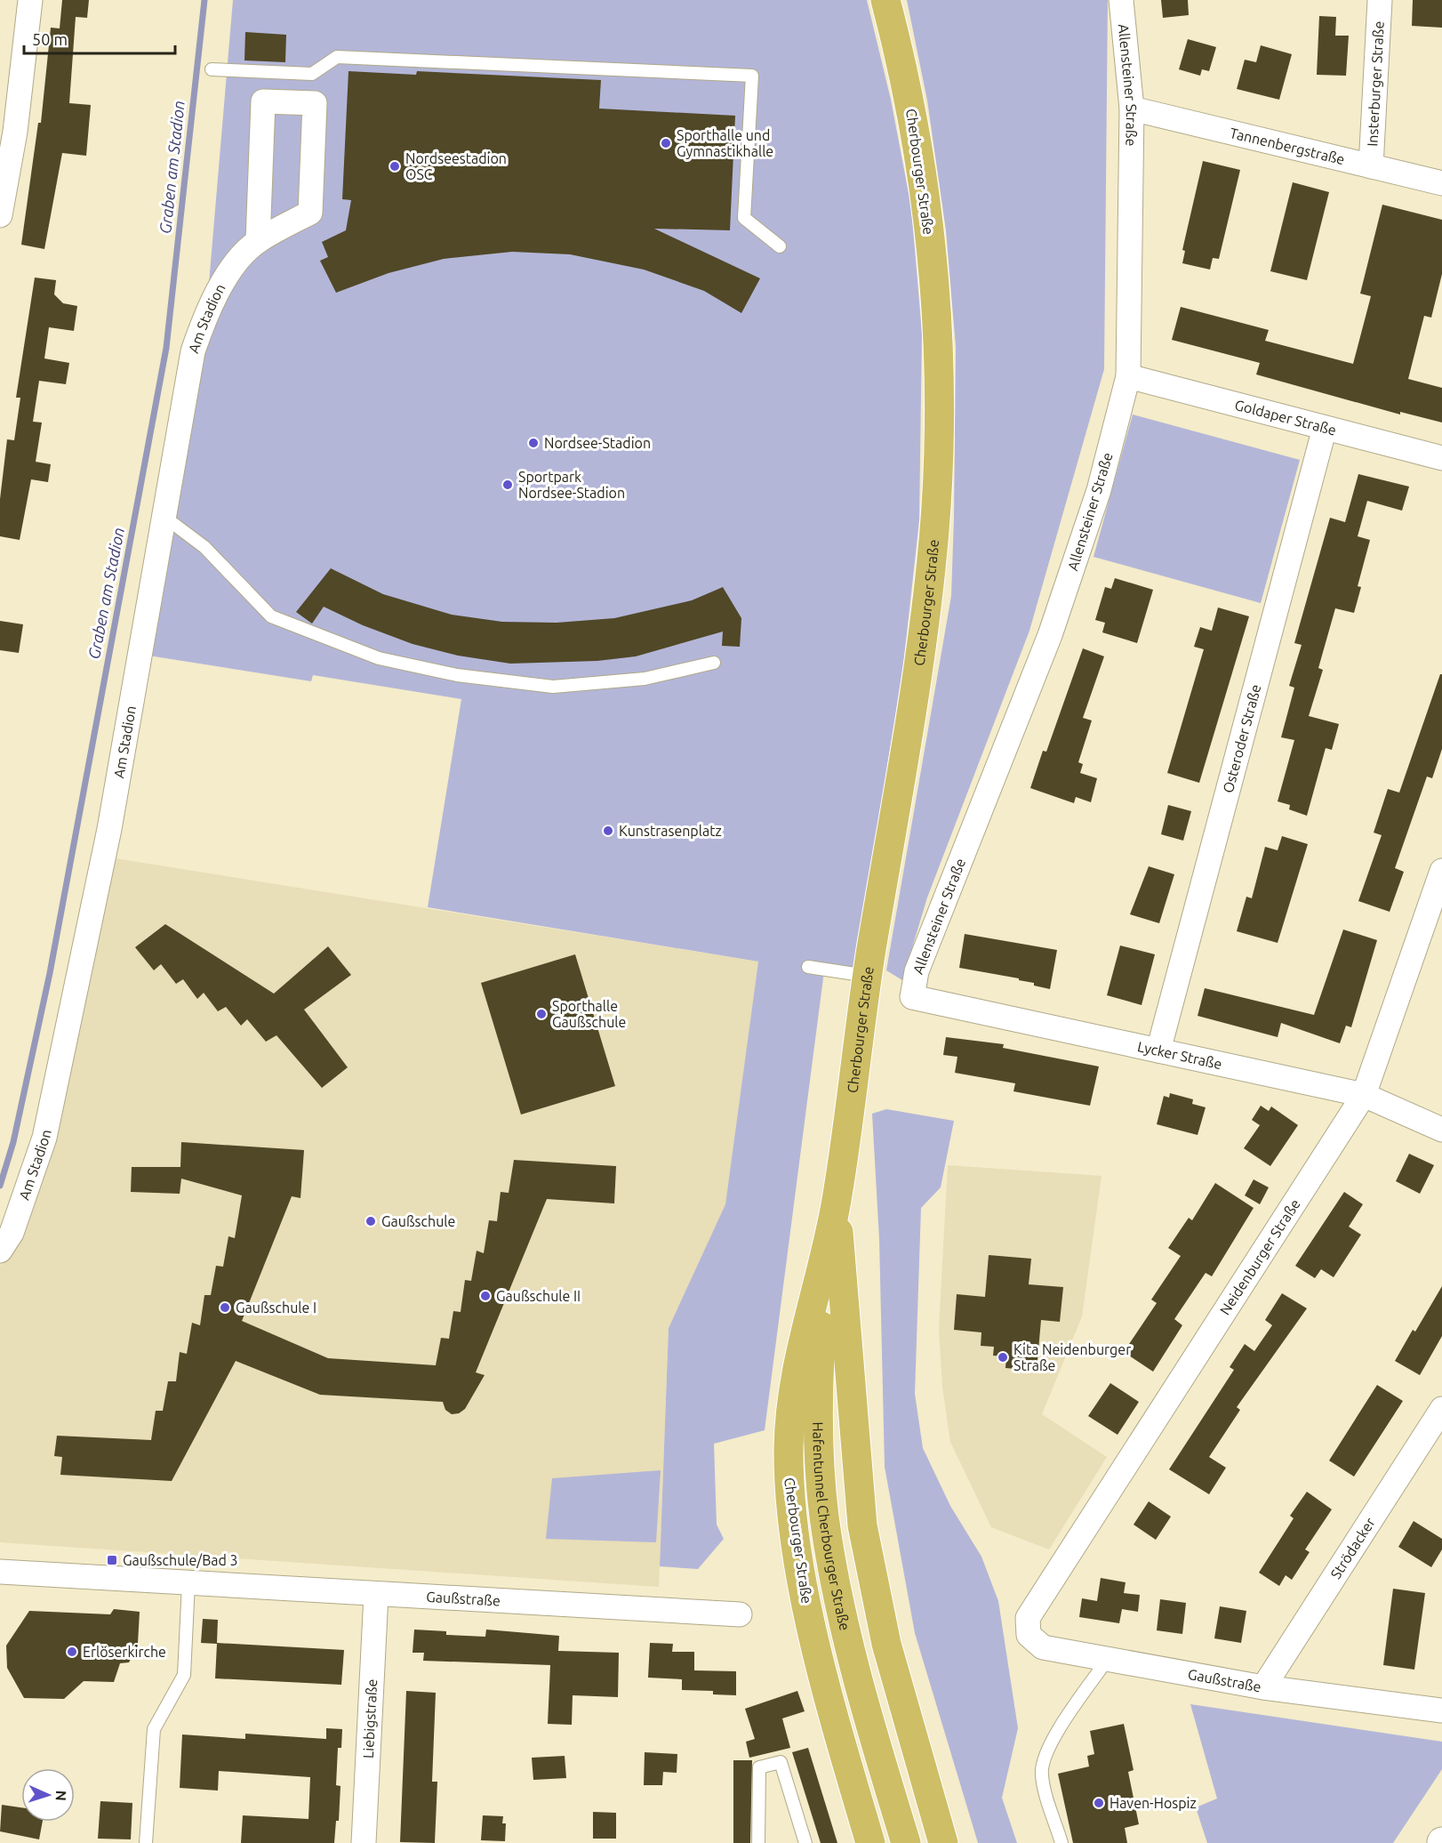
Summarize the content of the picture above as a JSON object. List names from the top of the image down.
{
  "streets": {
    "main road": ["Cherbourger Straße", "Hafentunnel Cherbourger Straße"],
    "street": [
      "Insterburger Straße",
      "Allensteiner Straße",
      "Tannenbergstraße",
      "Am Stadion",
      "Goldaper Straße",
      "Osteroder Straße",
      "Lycker Straße",
      "Neidenburger Straße",
      "Strödacker",
      "Gaußstraße",
      "Liebigstraße"
    ]
  },
  "crossings": [
    ["Insterburger Straße", "Tannenbergstraße"],
    ["Allensteiner Straße", "Tannenbergstraße"],
    ["Allensteiner Straße", "Goldaper Straße"],
    ["Allensteiner Straße", "Lycker Straße"],
    ["Cherbourger Straße", "Hafentunnel Cherbourger Straße"],
    ["Goldaper Straße", "Osteroder Straße"],
    ["Osteroder Straße", "Lycker Straße"],
    ["Lycker Straße", "Neidenburger Straße"],
    ["Neidenburger Straße", "Gaußstraße"],
    ["Strödacker", "Gaußstraße"],
    ["Gaußstraße", "Liebigstraße"]
  ],
  "water": ["Graben am Stadion"],
  "places": {
    "other": [
      "Sporthalle und Gymnastikhalle",
      "Nordseestadion OSC",
      "Nordsee-Stadion",
      "Sportpark Nordsee-Stadion",
      "Kunstrasenplatz",
      "Sporthalle Gaußschule",
      "Gaußschule",
      "Gaußschule II",
      "Gaußschule I",
      "Kita Neidenburger Straße",
      "Erlöserkirche",
      "Haven-Hospiz"
    ],
    "transit": ["Gaußschule/Bad 3"]
  },
  "scale_bar": "50 m",
  "north": "right"
}
